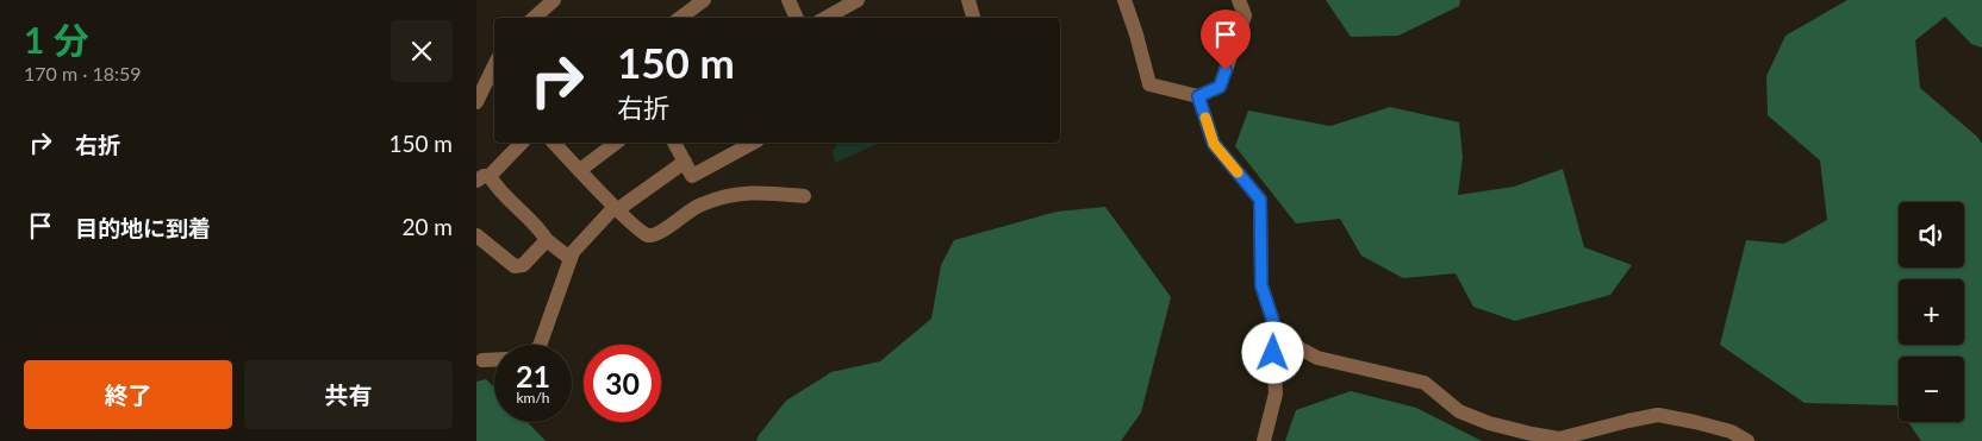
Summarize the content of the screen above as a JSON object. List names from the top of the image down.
{
  "page": {
    "heading": ["1 分", "170 m · 18:59"],
    "turn": ["150 m", "右折"],
    "list": [
      {
        "name": "右折",
        "value": "150 m"
      },
      {
        "name": "目的地に到着",
        "value": "20 m"
      }
    ],
    "map_buttons": ["+", "−"],
    "speed": "21 km/h",
    "limit": "30",
    "buttons": ["終了", "共有"]
  }
}
